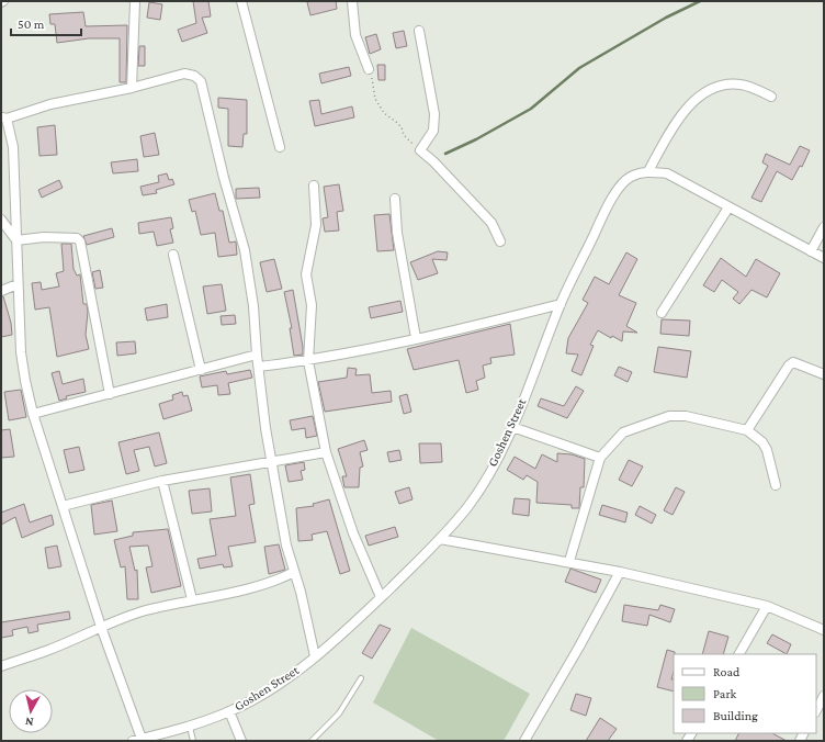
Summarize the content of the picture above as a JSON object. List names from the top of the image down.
{
  "streets": {
    "street": ["Goshen Street"]
  },
  "legend": ["Road", "Park", "Building"],
  "scale_bar": "50 m",
  "north": "bottom"
}
